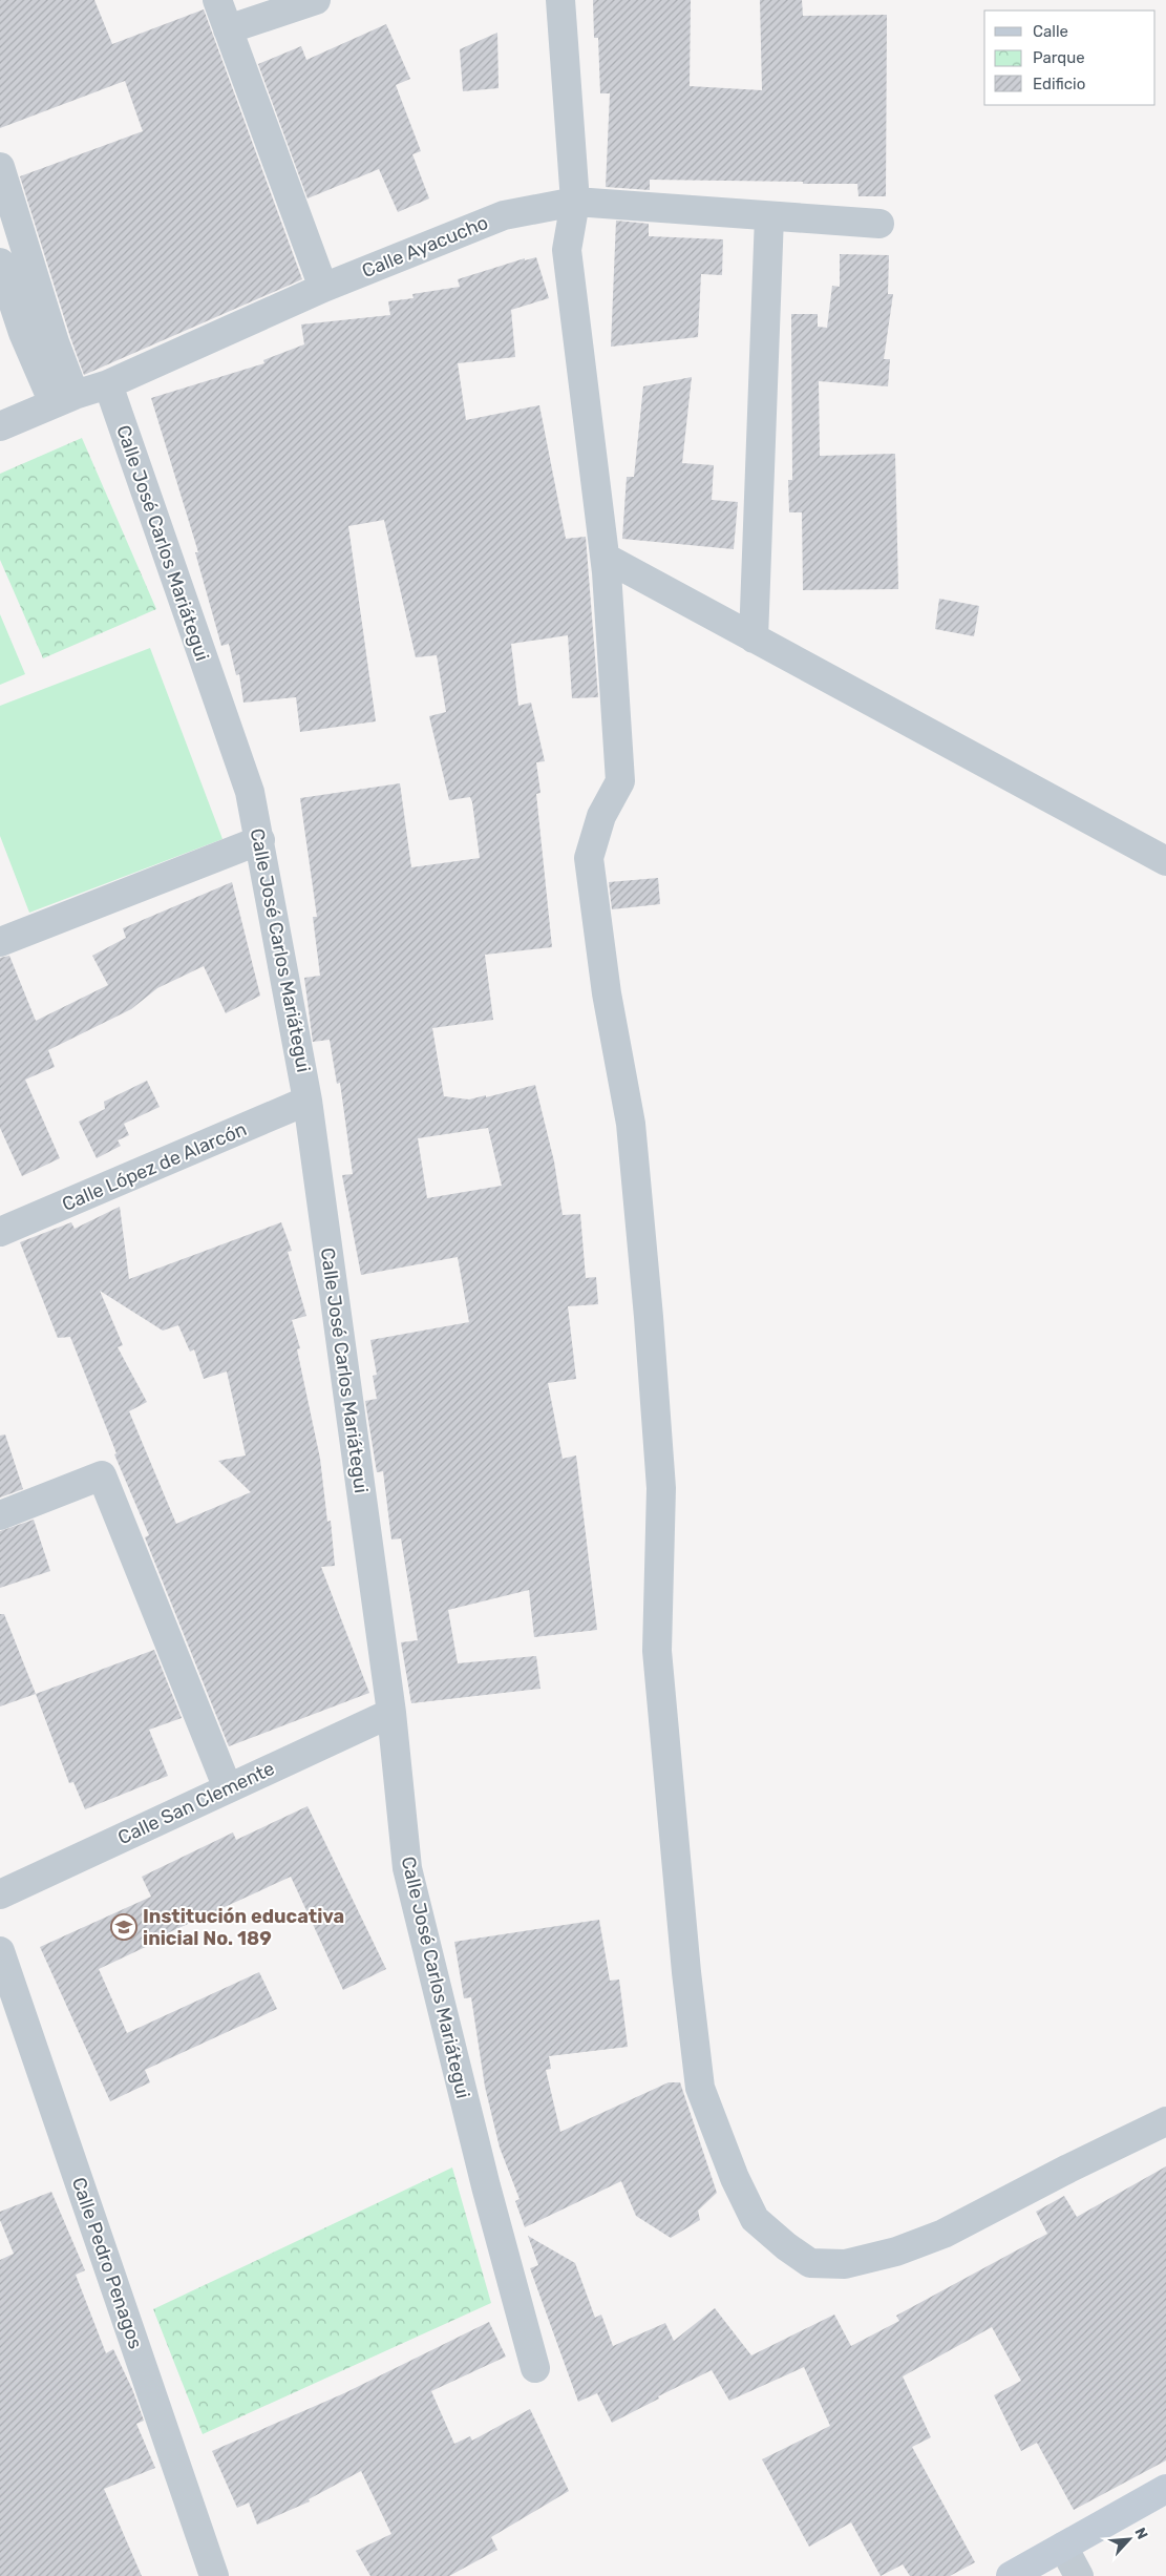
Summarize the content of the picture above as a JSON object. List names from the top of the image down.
{
  "streets": {
    "street": [
      "Calle Ayacucho",
      "Calle José Carlos Mariátegui",
      "Calle López de Alarcón",
      "Calle San Clemente",
      "Calle Pedro Penagos"
    ]
  },
  "crossings": [
    ["Calle Ayacucho", "Calle José Carlos Mariátegui"],
    ["Calle José Carlos Mariátegui", "Calle López de Alarcón"],
    ["Calle José Carlos Mariátegui", "Calle San Clemente"]
  ],
  "places": {
    "school or university": ["Institución educativa inicial No. 189"]
  },
  "legend": ["Calle", "Parque", "Edificio"],
  "north": "top right"
}
